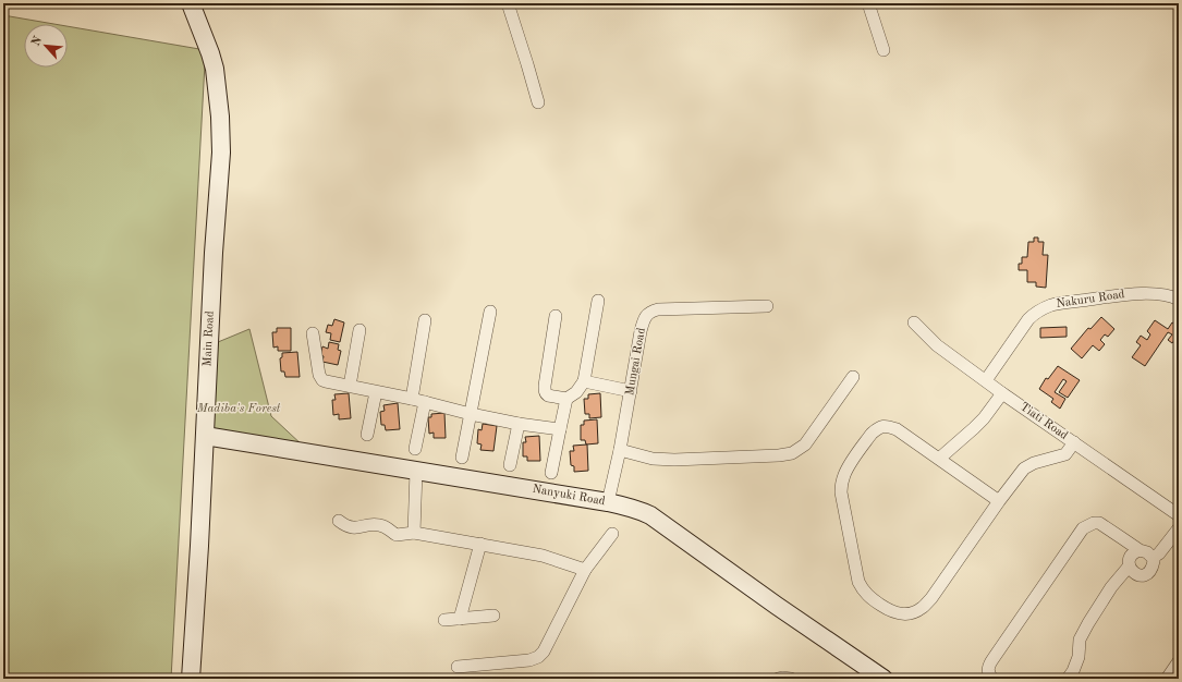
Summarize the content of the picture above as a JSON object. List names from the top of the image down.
{
  "streets": {
    "street": [
      "Nakuru Road",
      "Main Road",
      "Mungai Road",
      "Tiati Road",
      "Nanyuki Road"
    ]
  },
  "crossings": [
    ["Nakuru Road", "Tiati Road"],
    ["Main Road", "Nanyuki Road"],
    ["Mungai Road", "Nanyuki Road"]
  ],
  "parks": ["Madiba's Forest"],
  "north": "top left"
}
